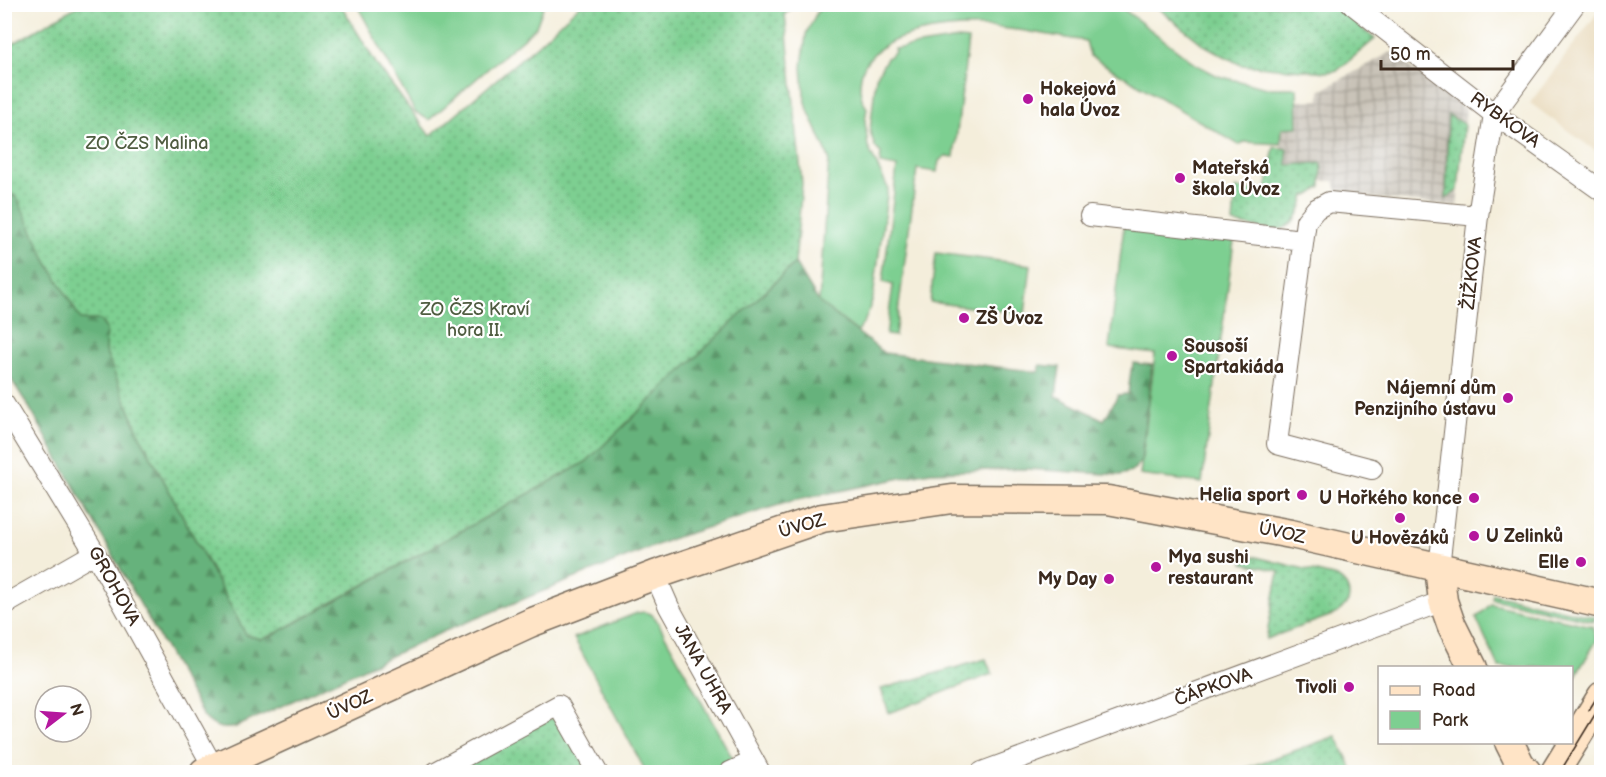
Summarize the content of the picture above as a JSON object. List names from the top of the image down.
{
  "streets": {
    "main road": ["ÚVOZ"],
    "street": [
      "RYBKOVA",
      "ŽIŽKOVA",
      "GROHOVA",
      "JANA UHRA",
      "ČÁPKOVA"
    ]
  },
  "crossings": [
    ["RYBKOVA", "ŽIŽKOVA"],
    ["ŽIŽKOVA", "ÚVOZ"],
    ["ÚVOZ", "GROHOVA"],
    ["ÚVOZ", "JANA UHRA"]
  ],
  "parks": ["ZO ČZS Malina", "ZO ČZS Kraví hora II."],
  "places": [
    "Hokejová hala Úvoz",
    "Mateřská škola Úvoz",
    "ZŠ Úvoz",
    "Sousoší Spartakiáda",
    "Nájemní dům Penzijního ústavu",
    "Helia sport",
    "U Hořkého konce",
    "U Hovězáků",
    "U Zelinků",
    "Elle",
    "Mya sushi restaurant",
    "My Day",
    "Tivoli"
  ],
  "legend": ["Road", "Park"],
  "scale_bar": "50 m",
  "north": "right"
}
